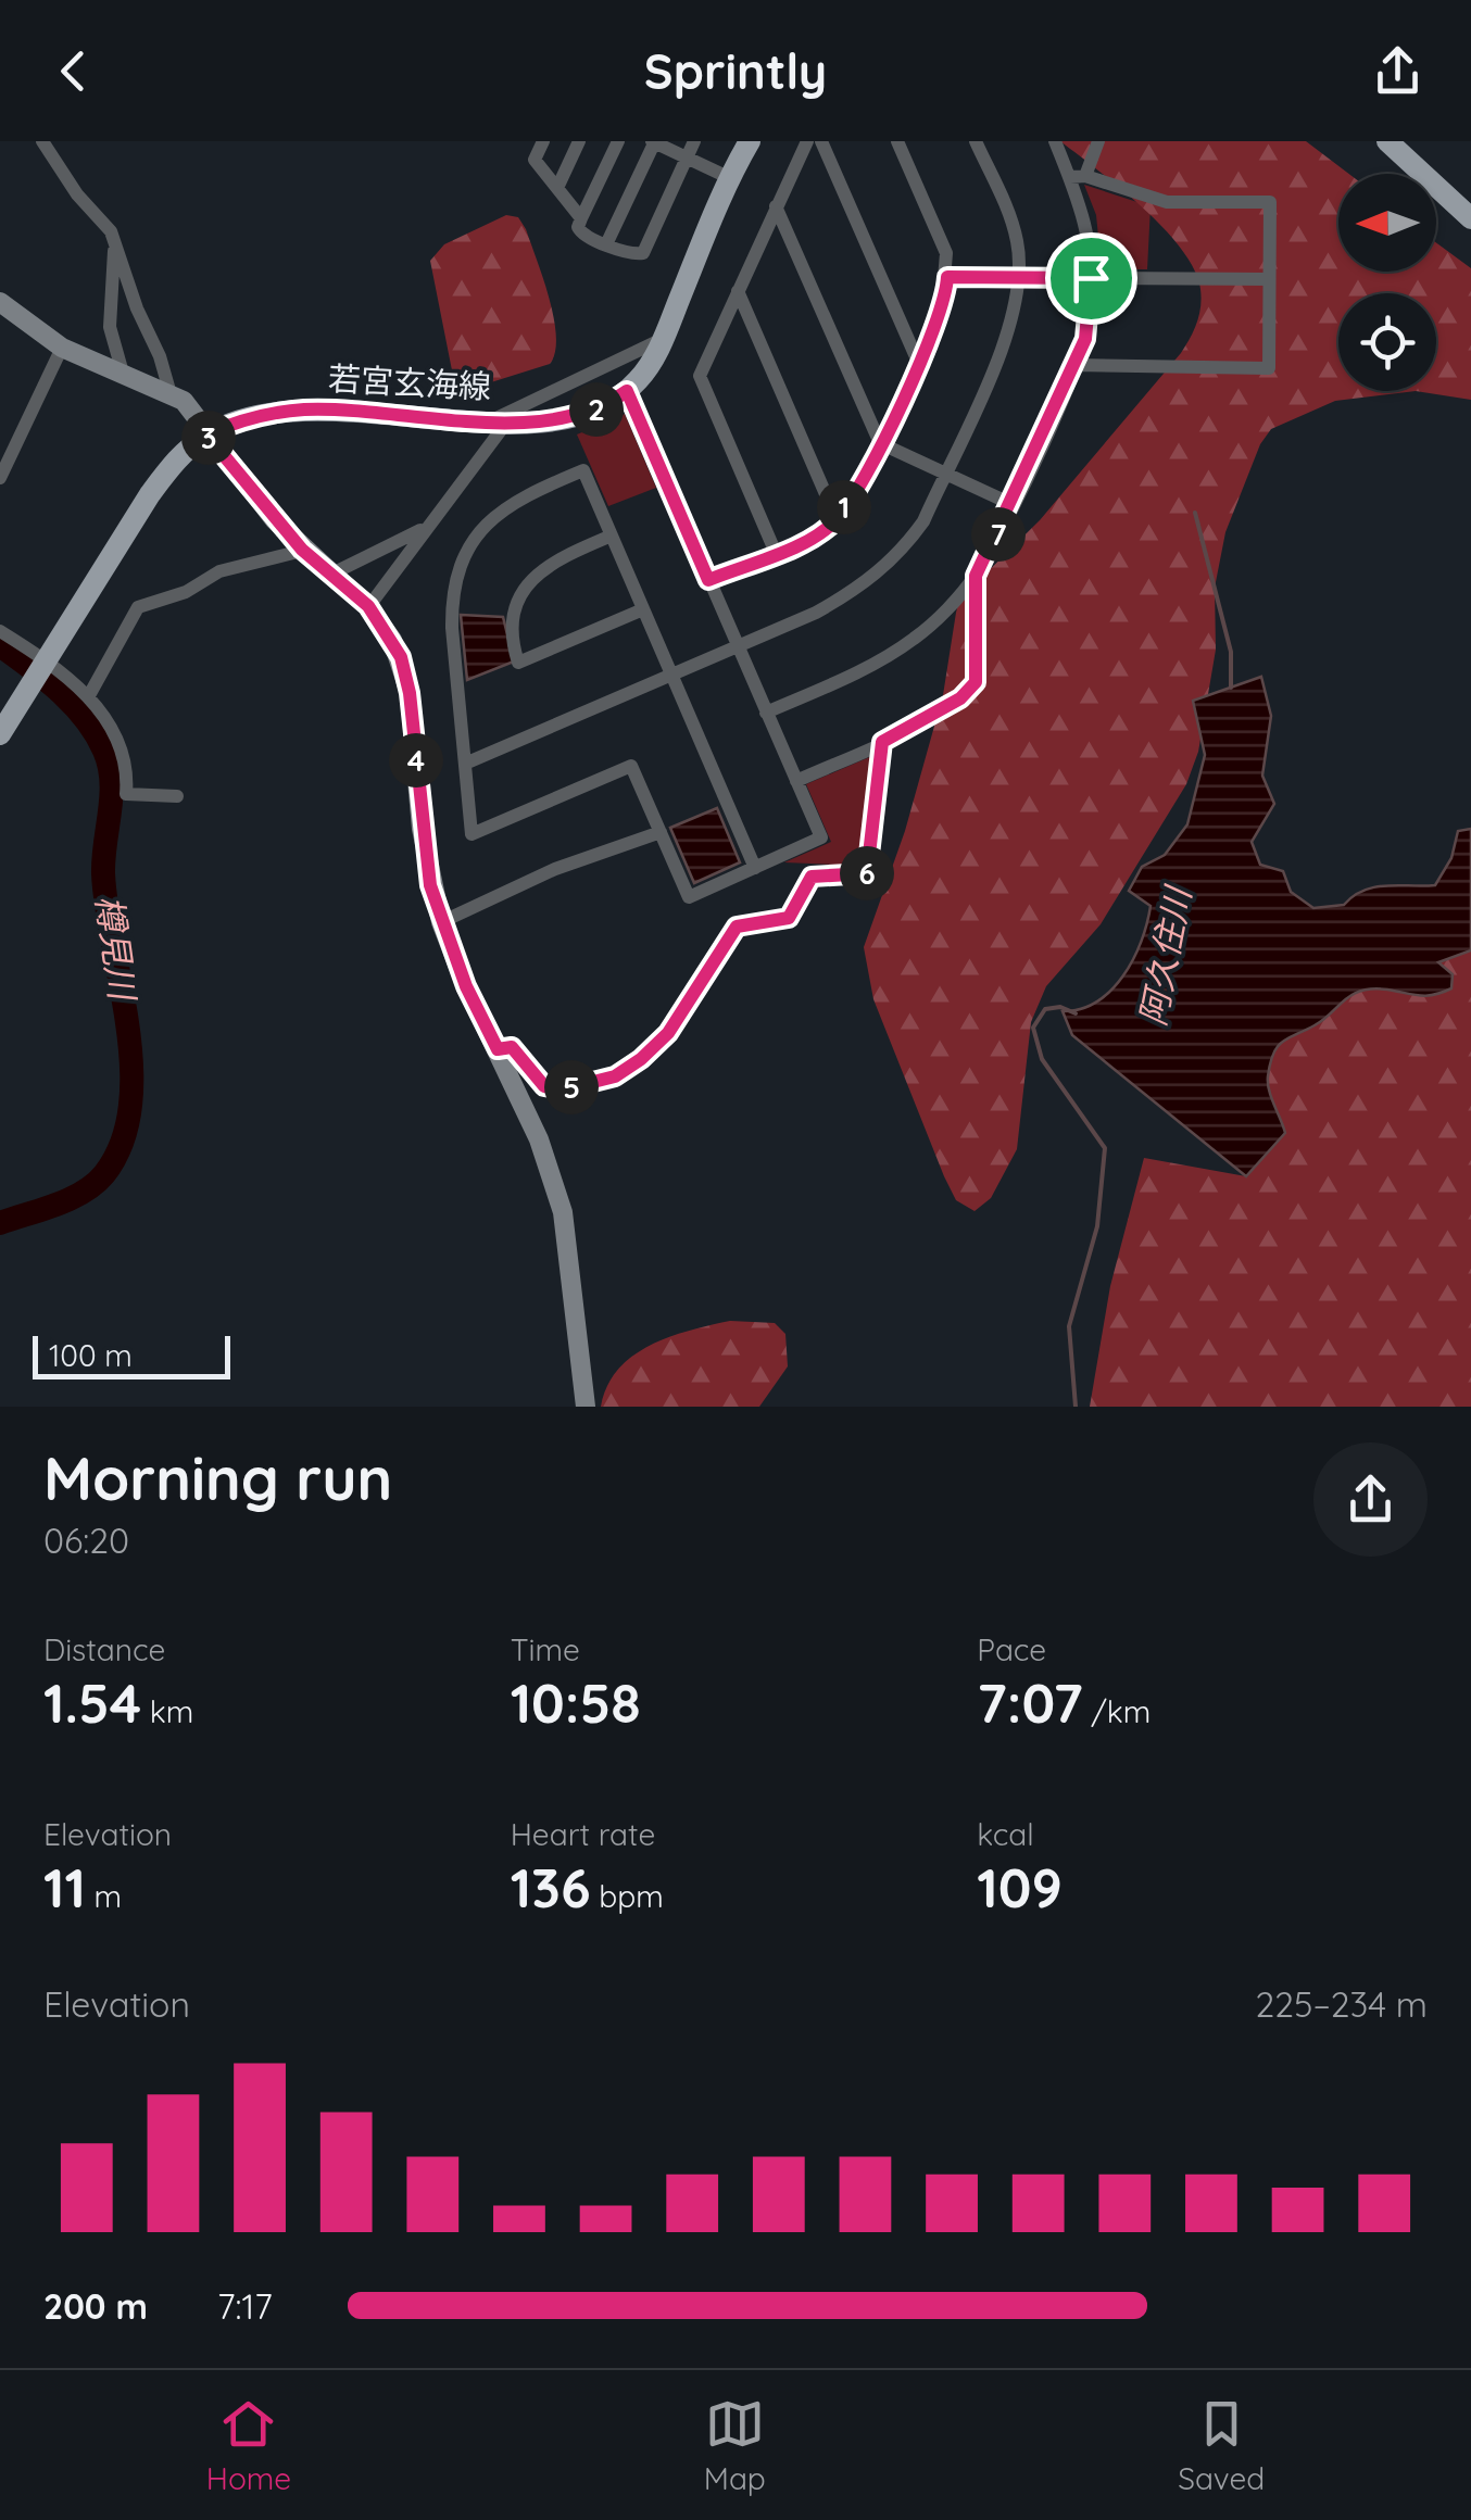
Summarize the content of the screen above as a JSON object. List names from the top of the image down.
{
  "streets": {
    "main road": ["若宮玄海線"]
  },
  "water": ["樽見川", "阿久住川"],
  "scale_bar": "100 m",
  "north": "left",
  "page": {
    "header": "Sprintly",
    "pins": [
      "2",
      "3",
      "1",
      "7",
      "4",
      "6",
      "5"
    ],
    "scale": "100 m",
    "heading": ["Morning run", "06:20"],
    "stats": [
      ["Distance", "1.54 km"],
      ["Time", "10:58"],
      ["Pace", "7:07 /km"],
      ["Elevation", "11 m"],
      ["Heart rate", "136 bpm"],
      ["kcal", "109"]
    ],
    "chart": ["Elevation", "225–234 m"],
    "list": [
      {
        "name": "200 m",
        "note": "7:17"
      }
    ],
    "tabs": ["Home", "Map", "Saved"]
  }
}
